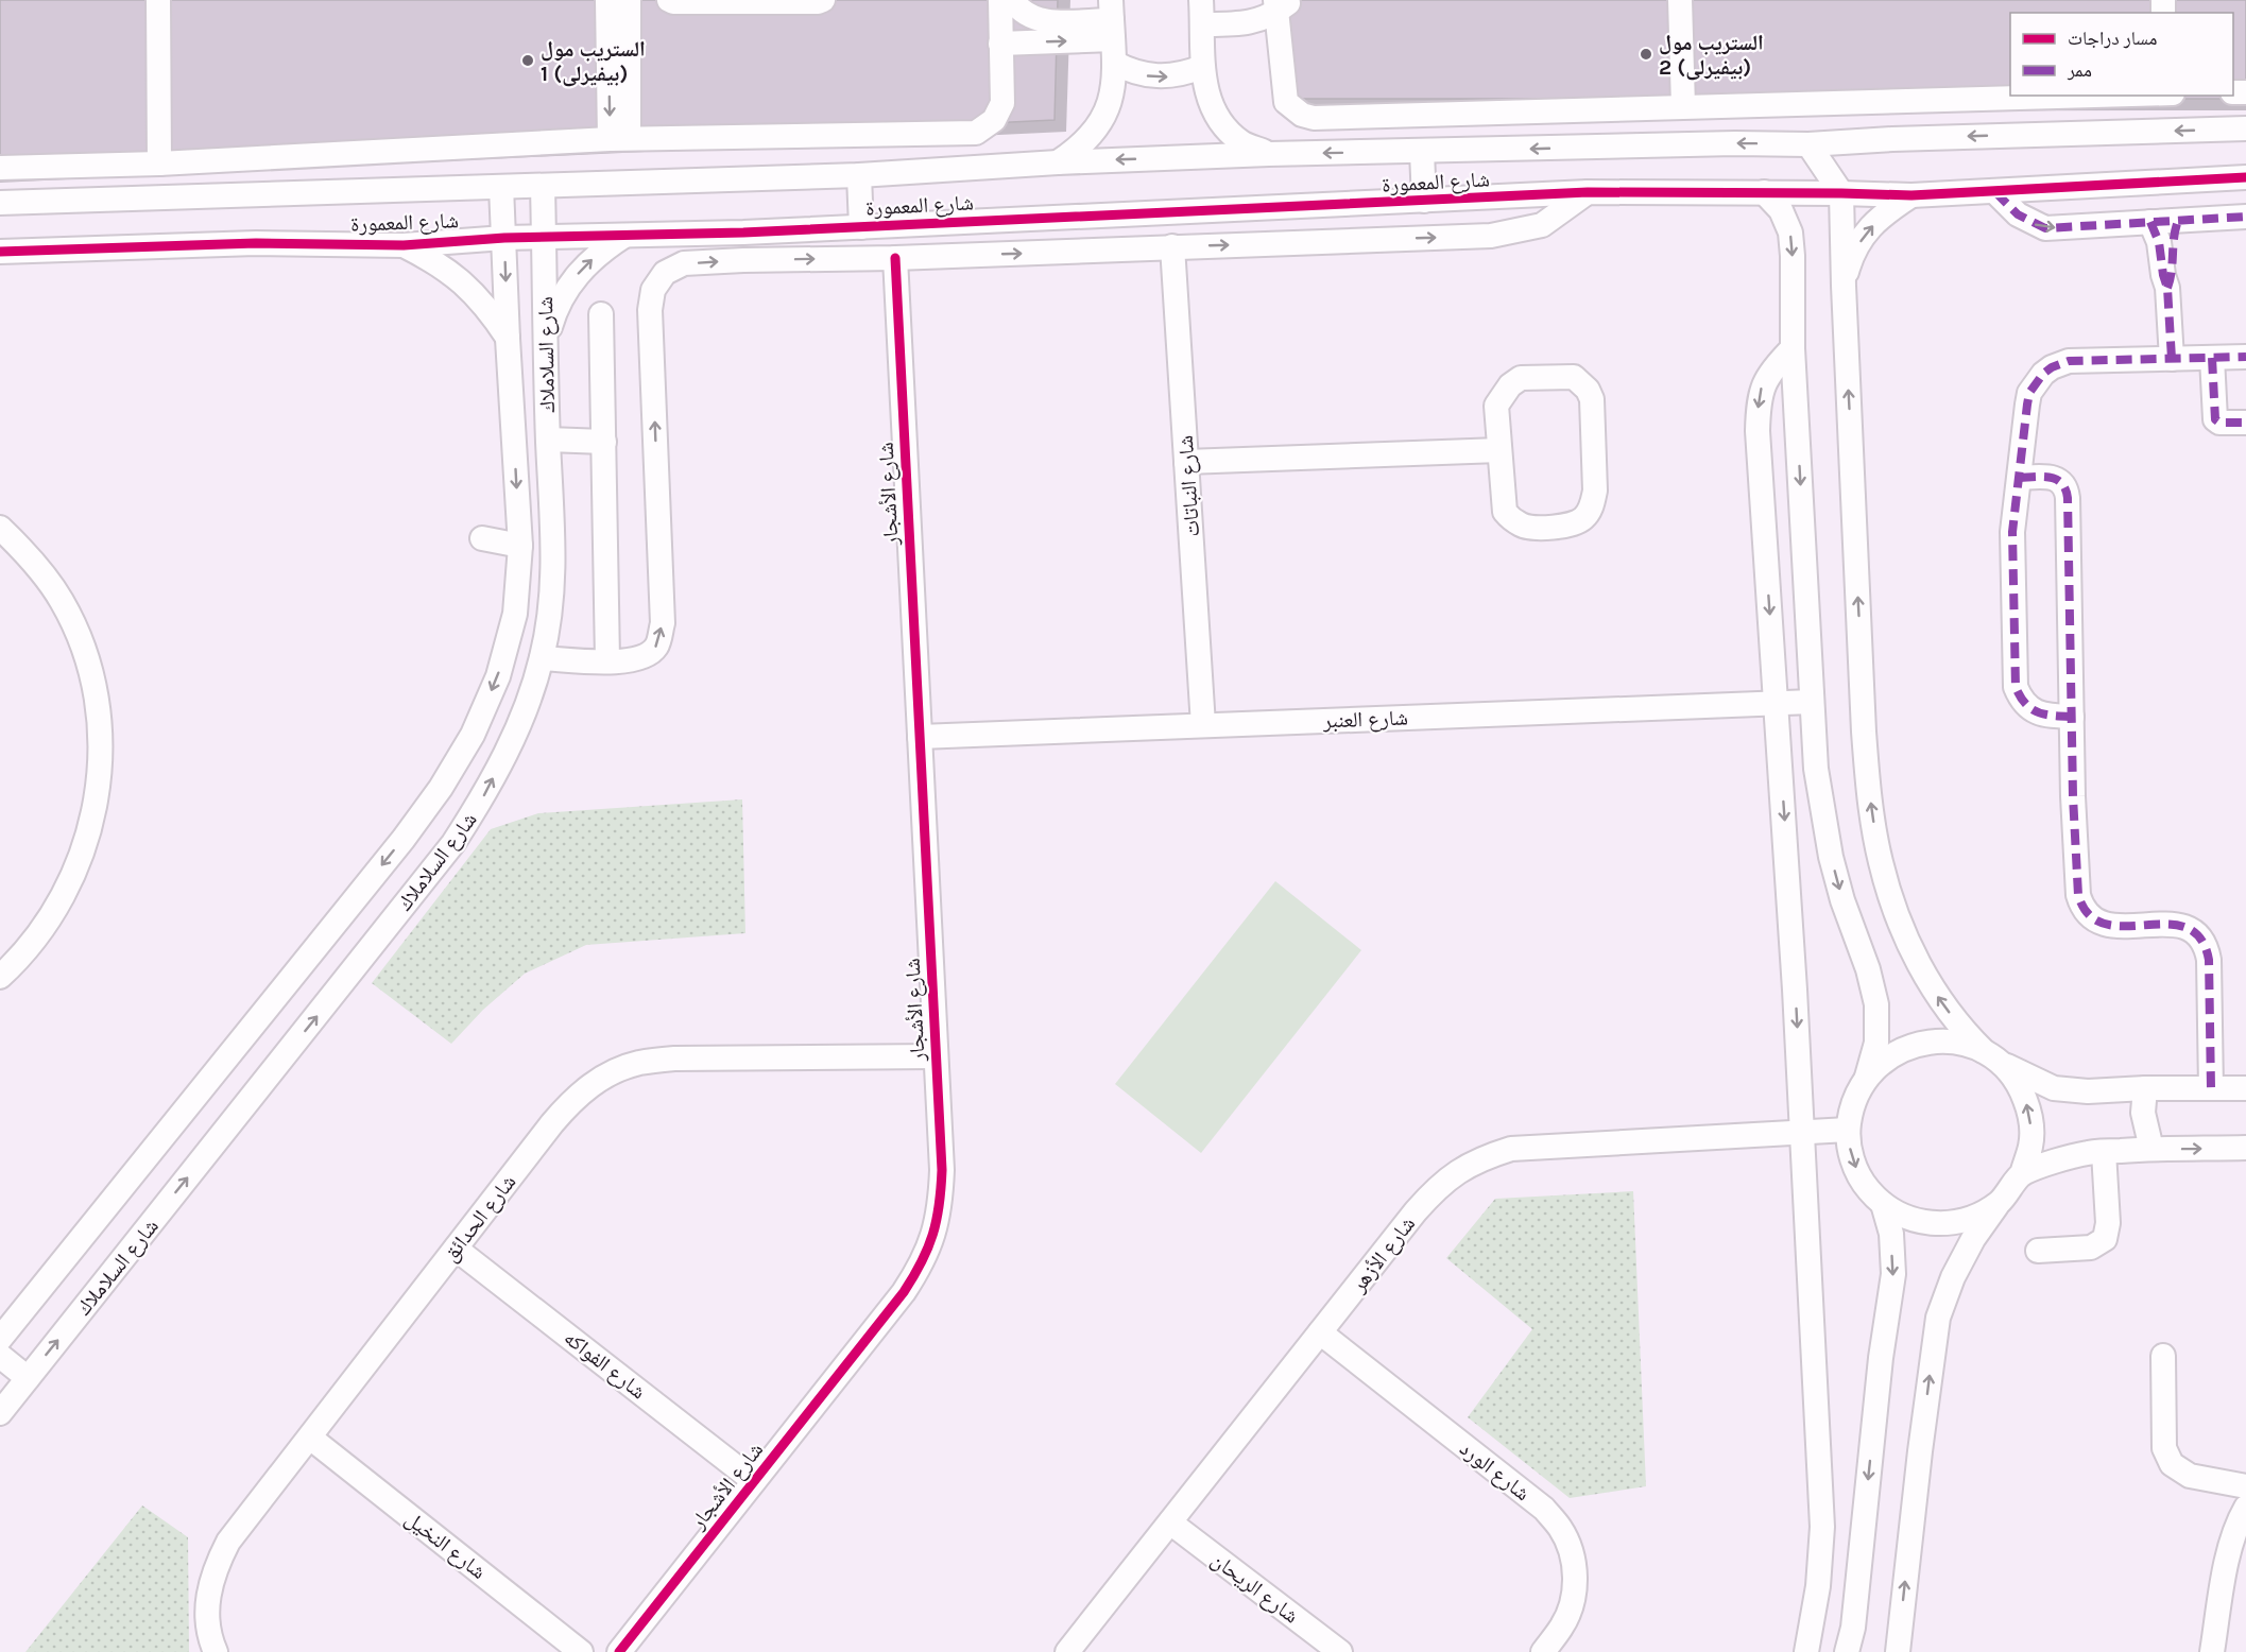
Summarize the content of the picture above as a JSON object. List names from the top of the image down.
{
  "streets": {
    "street": [
      "شارع المعمورة",
      "شارع السلاملاك",
      "شارع النباتات",
      "شارع الأشجار",
      "شارع العنبر",
      "شارع الحدائق",
      "شارع الأزهر",
      "شارع الفواكه",
      "شارع الورد",
      "شارع النخيل",
      "شارع الريحان"
    ]
  },
  "crossings": [
    ["شارع المعمورة", "شارع السلاملاك"],
    ["شارع النباتات", "شارع العنبر"],
    ["شارع الأشجار", "شارع العنبر"],
    ["شارع الأشجار", "شارع الحدائق"],
    ["شارع الأشجار", "شارع الفواكه"],
    ["شارع الحدائق", "شارع الفواكه"],
    ["شارع الحدائق", "شارع النخيل"],
    ["شارع الأزهر", "شارع الورد"],
    ["شارع الأزهر", "شارع الريحان"]
  ],
  "places": ["الستريب مول 2 (بيفيرلى)", "الستريب مول 1 (بيفيرلى)"],
  "legend": ["مسار دراجات", "ممر"]
}
